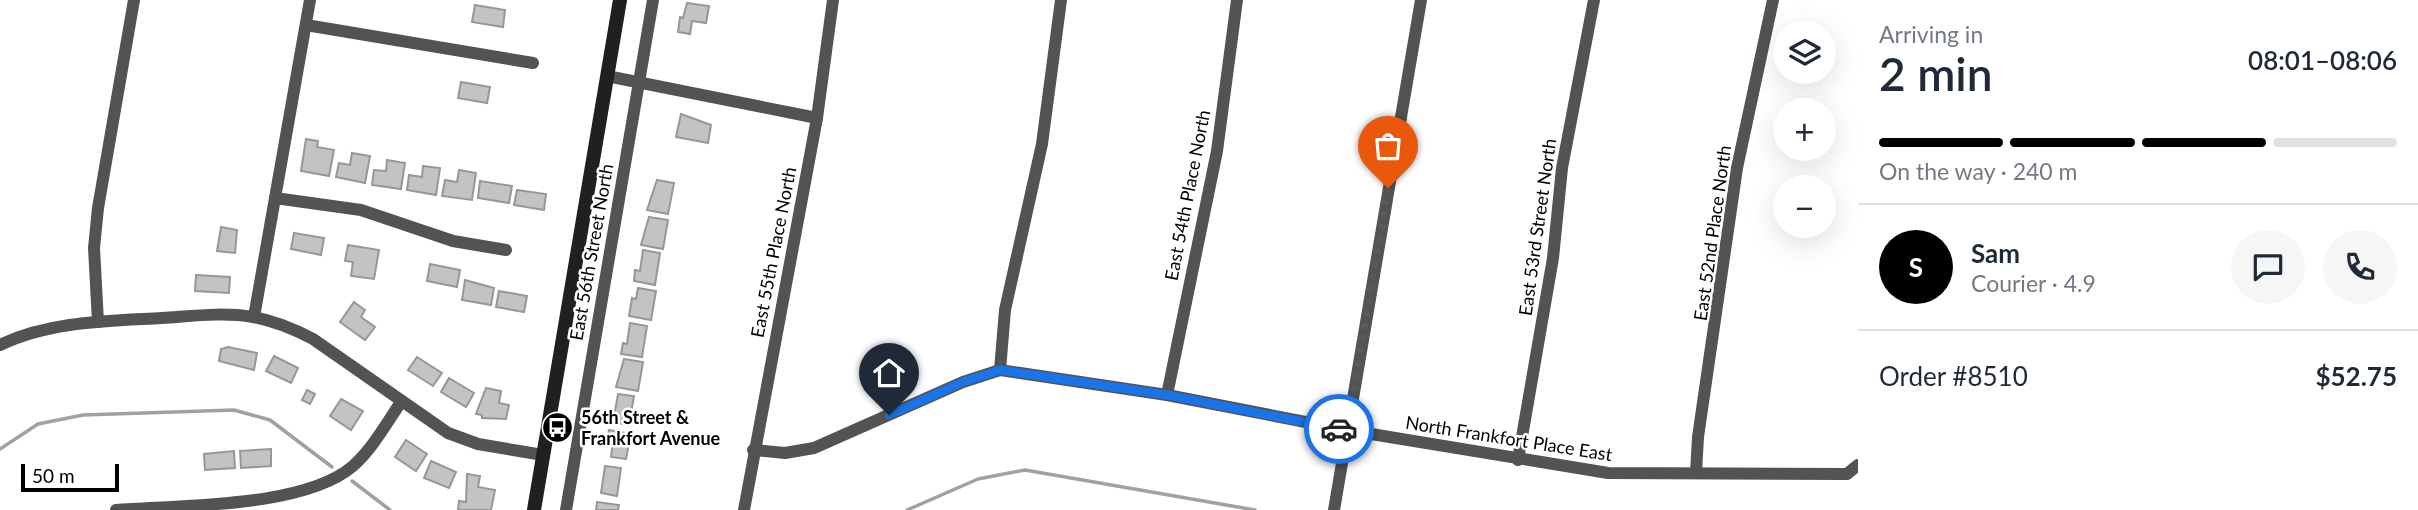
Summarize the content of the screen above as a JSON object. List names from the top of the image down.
{
  "streets": {
    "street": [
      "East 54th Place North",
      "East 53rd Street North",
      "East 52nd Place North",
      "East 56th Street North",
      "East 55th Place North",
      "North Frankfort Place East"
    ]
  },
  "crossings": [
    ["East 54th Place North", "North Frankfort Place East"],
    ["East 53rd Street North", "North Frankfort Place East"],
    ["East 52nd Place North", "North Frankfort Place East"],
    ["East 55th Place North", "North Frankfort Place East"]
  ],
  "places": {
    "bus stop": ["56th Street & Frankfort Avenue"]
  },
  "scale_bar": "50 m",
  "page": {
    "heading": ["2 min", "Arriving in", "08:01–08:06"],
    "panel": [
      "Sam",
      "Courier · 4.9",
      "Order #8510",
      "$52.75"
    ],
    "map_buttons": ["+", "−"],
    "bar": "On the way · 240 m",
    "round": "S",
    "scale": "50 m"
  }
}
